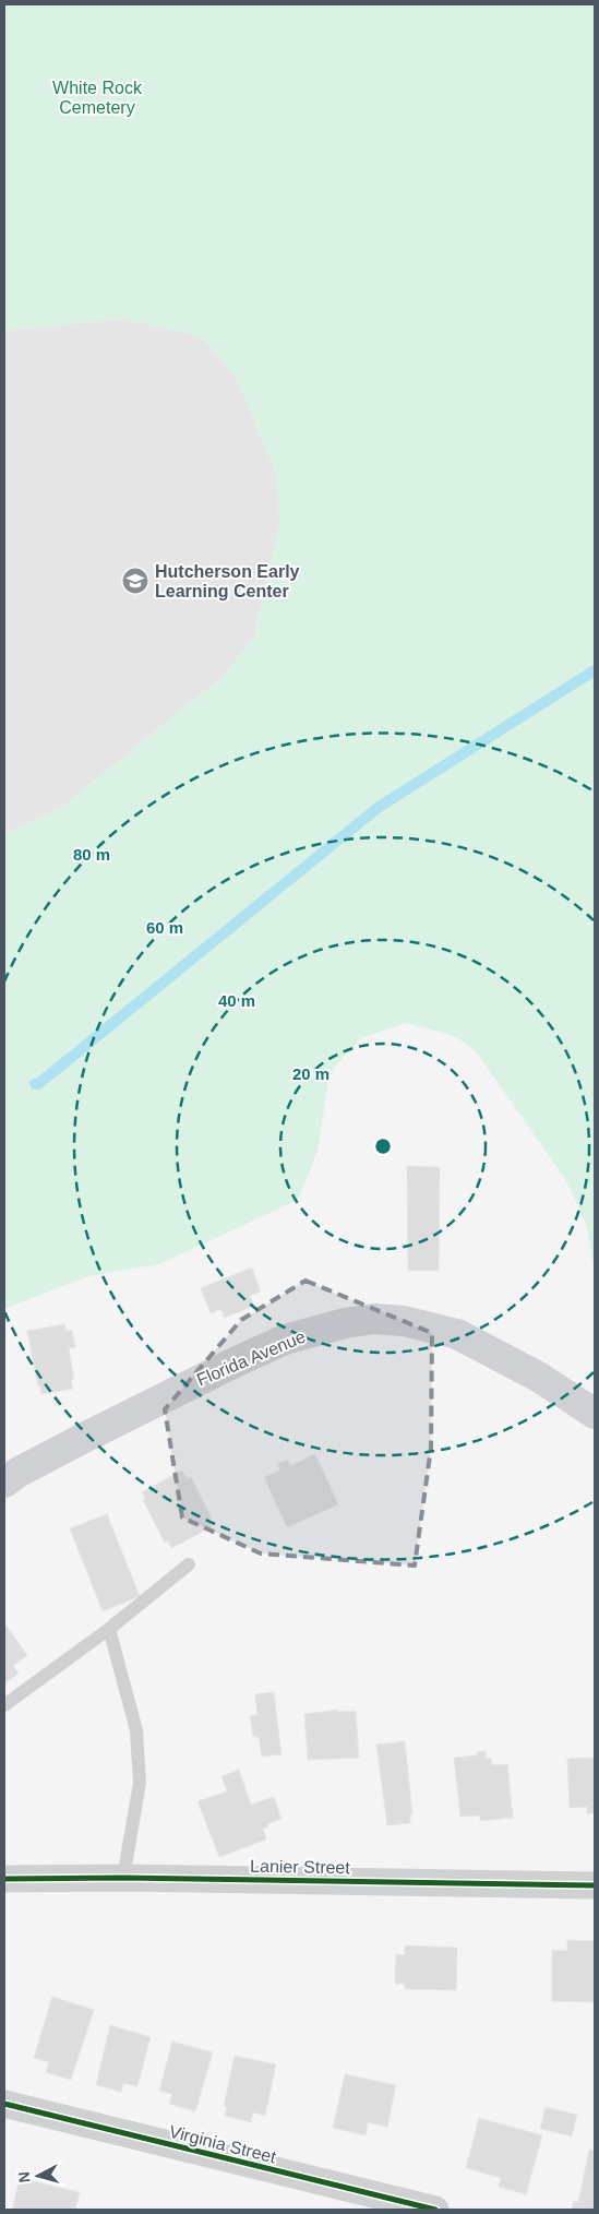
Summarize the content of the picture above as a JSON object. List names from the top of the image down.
{
  "streets": {
    "main road": ["Florida Avenue"],
    "street": ["Lanier Street", "Virginia Street"]
  },
  "parks": ["White Rock Cemetery"],
  "places": {
    "school or university": ["Hutcherson Early Learning Center"]
  },
  "north": "left",
  "rings": [
    "80 m",
    "60 m",
    "40 m",
    "20 m"
  ]
}
